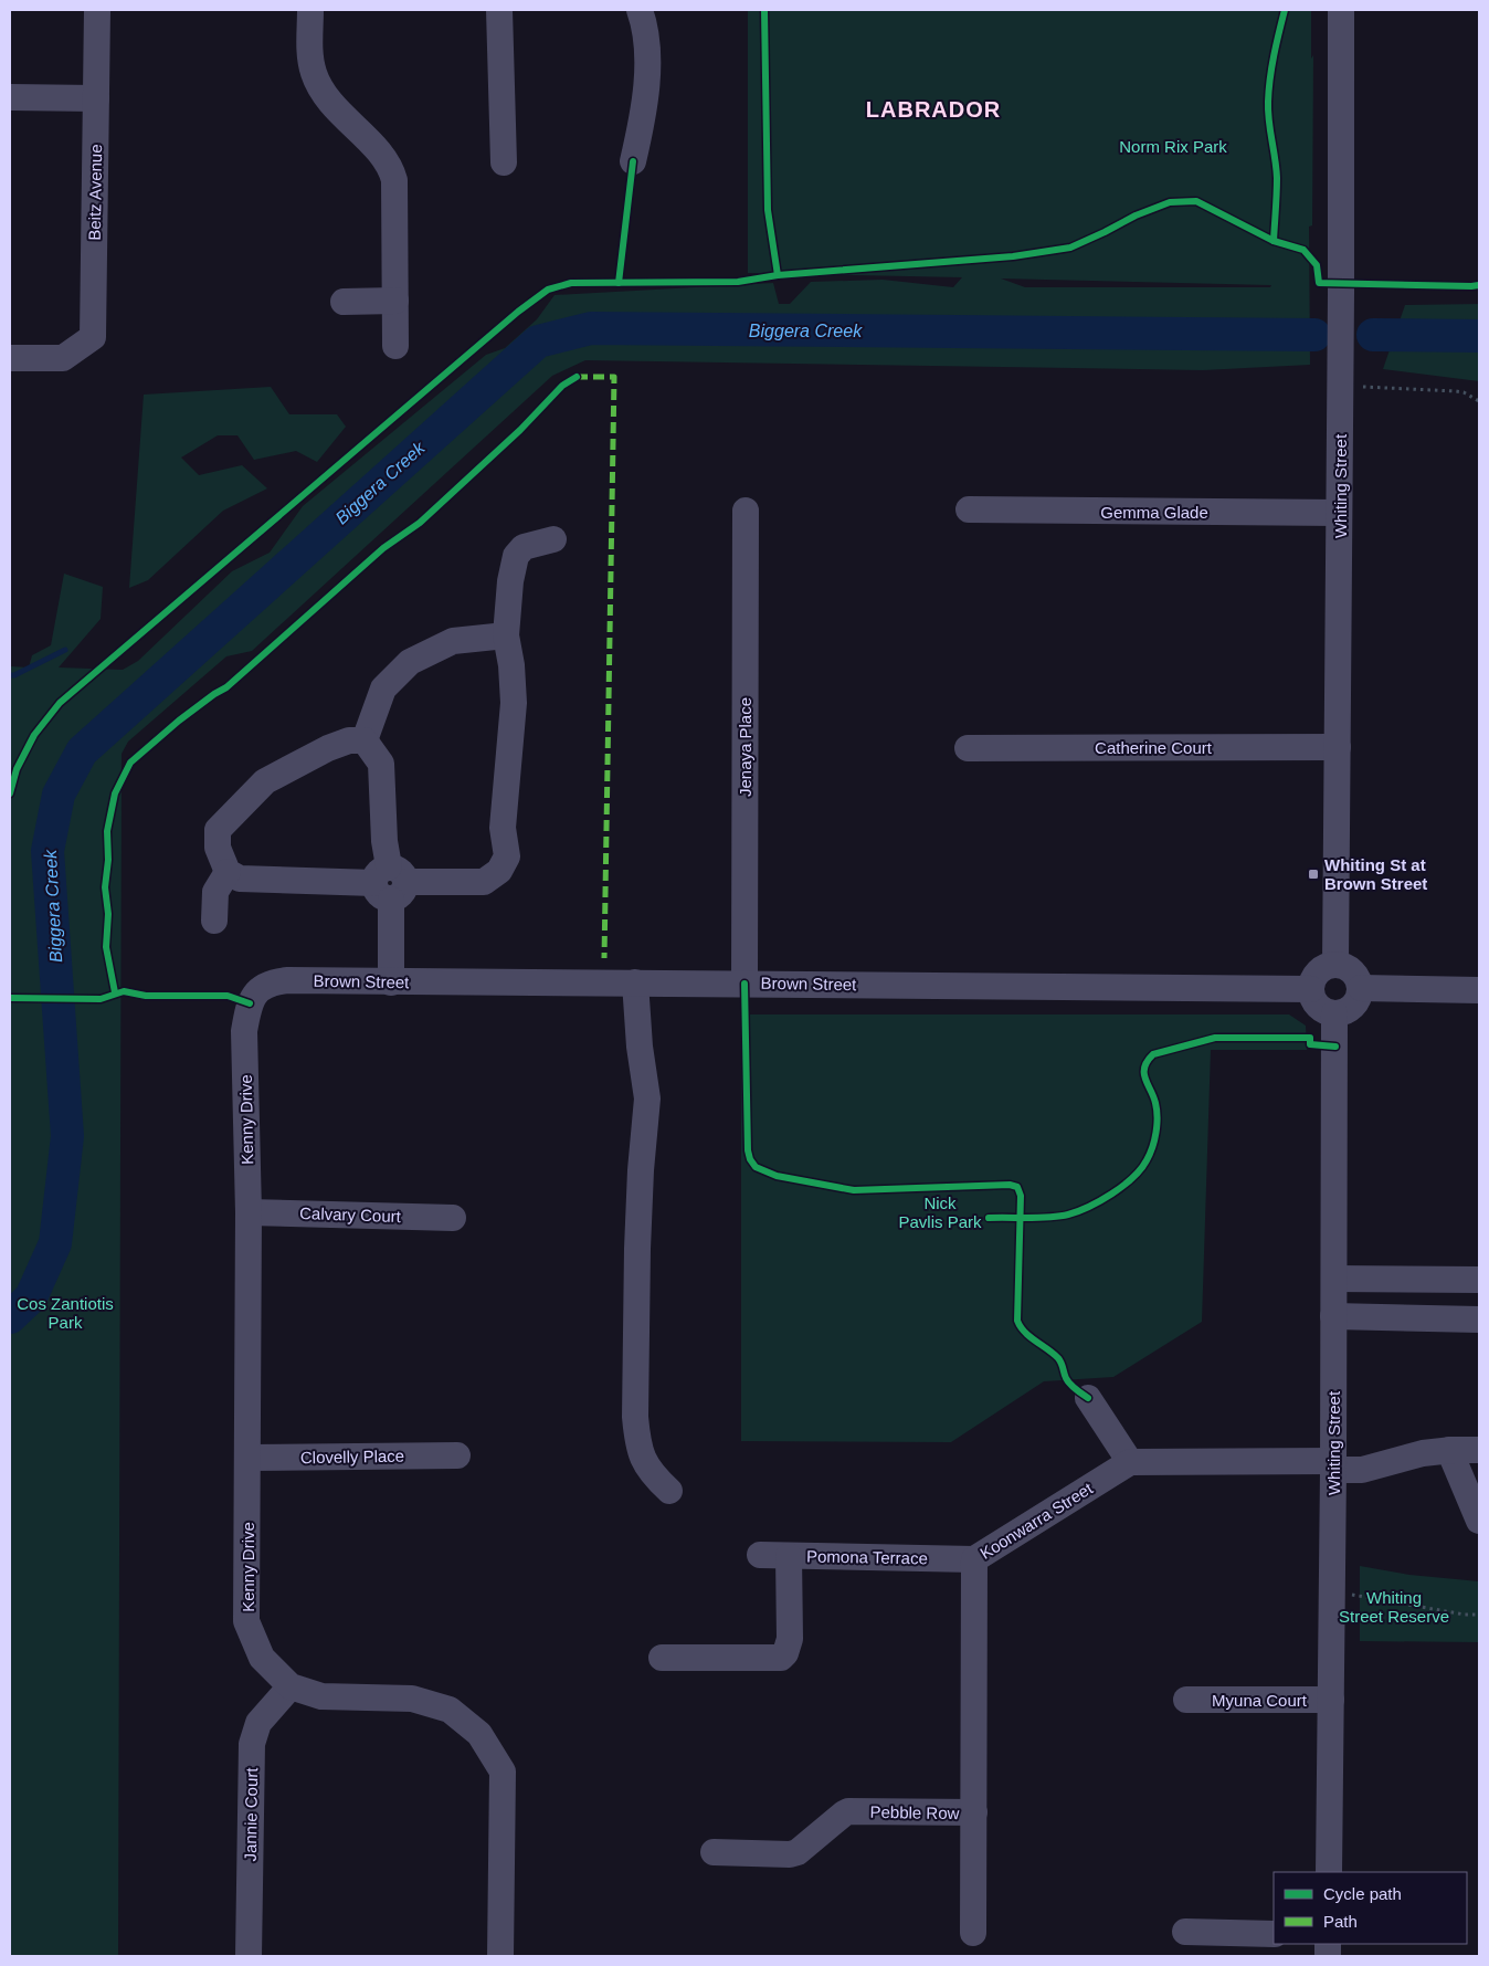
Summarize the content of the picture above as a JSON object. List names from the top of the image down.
{
  "streets": {
    "street": [
      "Beitz Avenue",
      "Whiting Street",
      "Gemma Glade",
      "Jenaya Place",
      "Catherine Court",
      "Brown Street",
      "Kenny Drive",
      "Calvary Court",
      "Clovelly Place",
      "Koonwarra Street",
      "Pomona Terrace",
      "Myuna Court",
      "Pebble Row",
      "Jannie Court"
    ]
  },
  "crossings": [
    ["Whiting Street", "Gemma Glade"],
    ["Whiting Street", "Catherine Court"],
    ["Whiting Street", "Brown Street"],
    ["Whiting Street", "Myuna Court"],
    ["Jenaya Place", "Brown Street"],
    ["Brown Street", "Kenny Drive"],
    ["Kenny Drive", "Calvary Court"],
    ["Kenny Drive", "Clovelly Place"],
    ["Kenny Drive", "Jannie Court"],
    ["Koonwarra Street", "Pomona Terrace"],
    ["Koonwarra Street", "Pebble Row"]
  ],
  "districts": ["LABRADOR"],
  "water": ["Biggera Creek"],
  "parks": [
    "Norm Rix Park",
    "Nick Pavlis Park",
    "Cos Zantiotis Park",
    "Whiting Street Reserve"
  ],
  "places": {
    "transit": ["Whiting St at Brown Street"]
  },
  "legend": ["Cycle path", "Path"]
}
